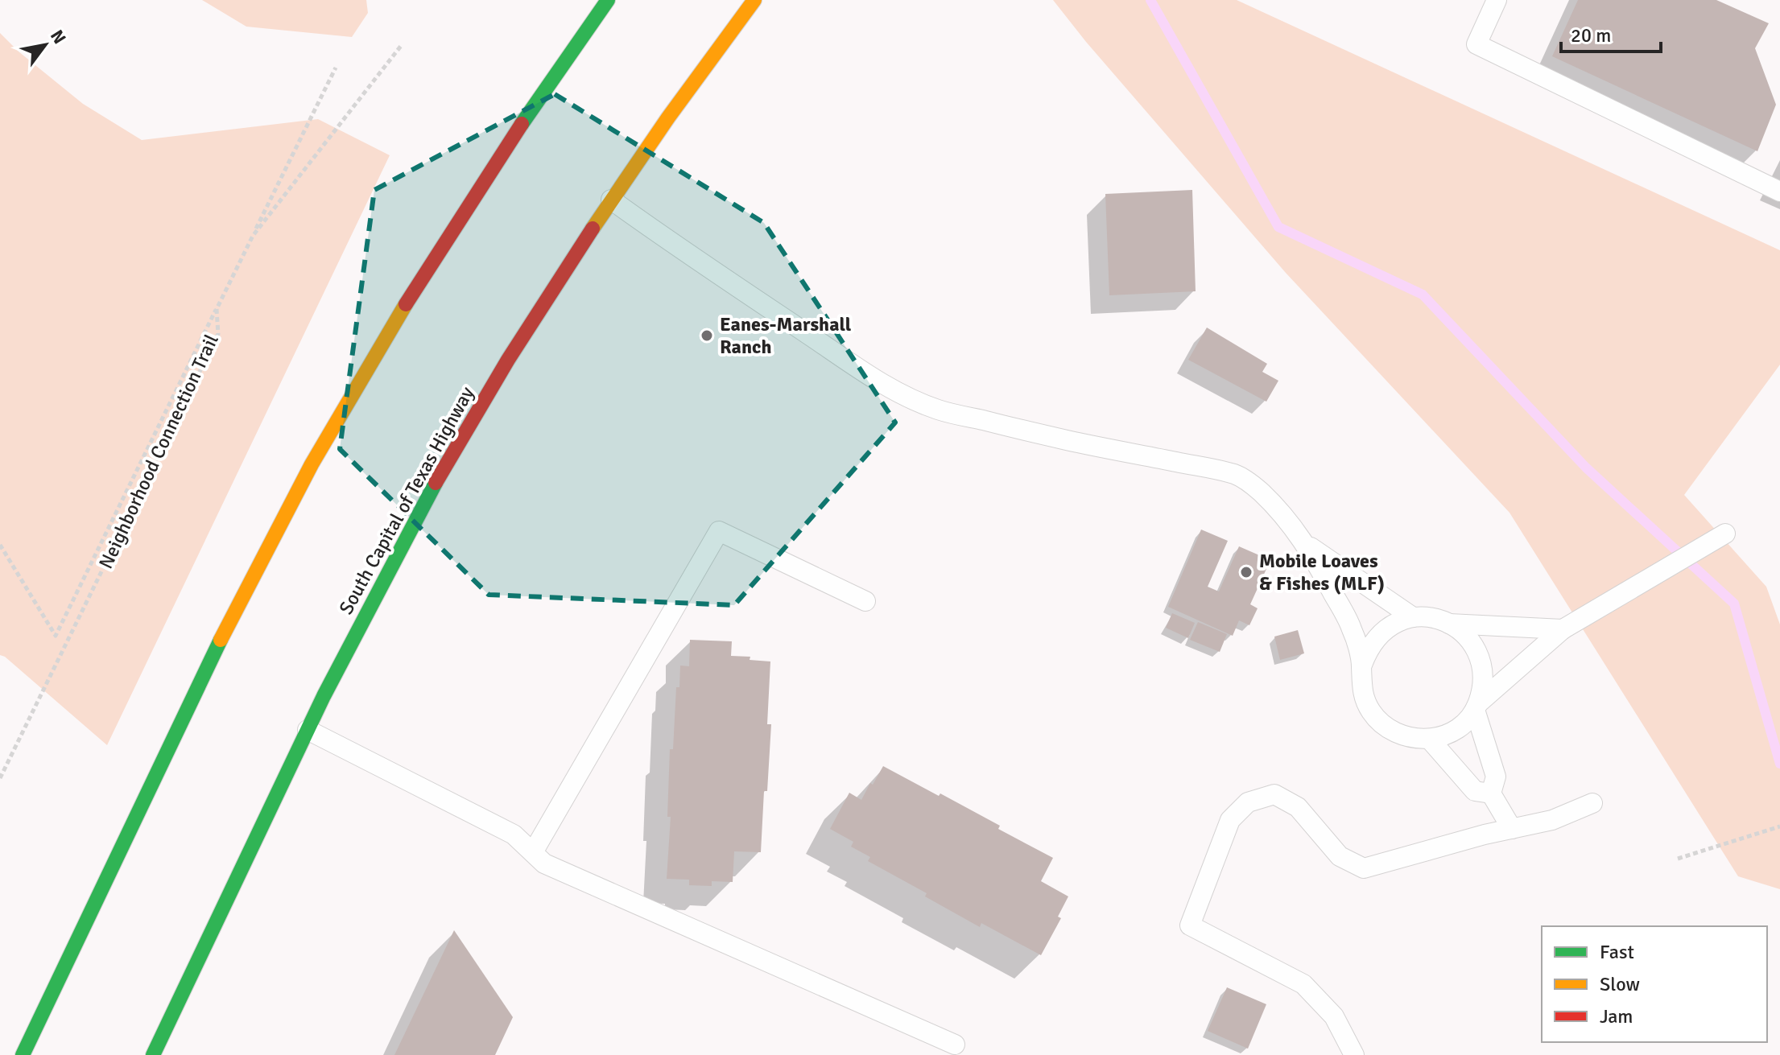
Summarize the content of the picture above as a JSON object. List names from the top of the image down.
{
  "streets": {
    "highway": ["South Capital of Texas Highway"],
    "path": ["Neighborhood Connection Trail"]
  },
  "places": ["Eanes-Marshall Ranch", "Mobile Loaves & Fishes (MLF)"],
  "legend": ["Fast", "Slow", "Jam"],
  "scale_bar": "20 m",
  "north": "top right"
}
